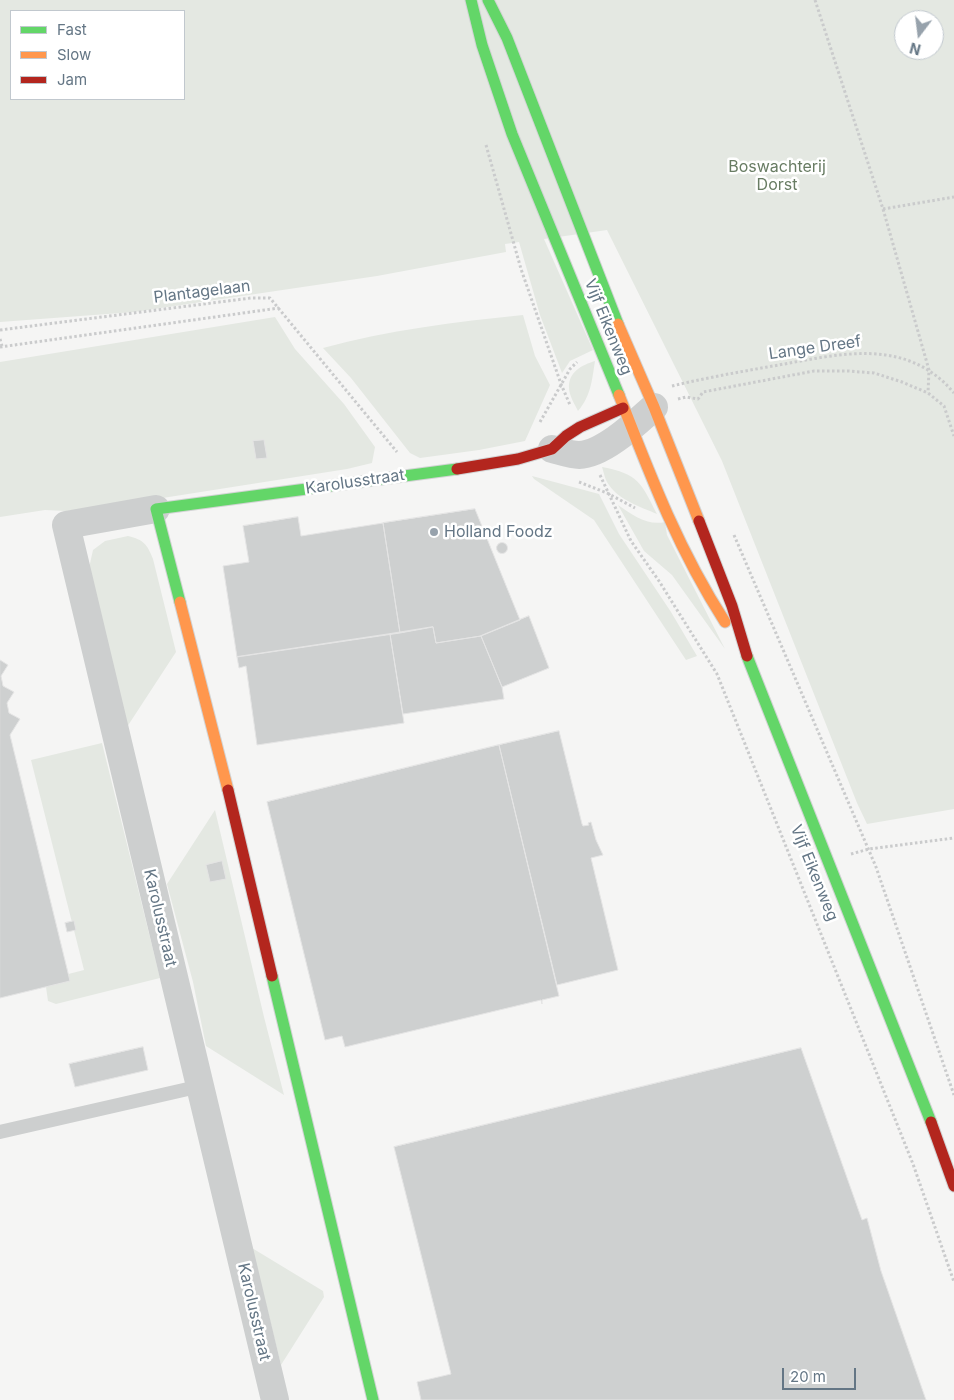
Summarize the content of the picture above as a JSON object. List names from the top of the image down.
{
  "streets": {
    "main road": ["Vijf Eikenweg", "Karolusstraat"],
    "path": ["Plantagelaan", "Lange Dreef"]
  },
  "crossings": [
    ["Plantagelaan", "Karolusstraat"],
    ["Vijf Eikenweg", "Lange Dreef"],
    ["Vijf Eikenweg", "Karolusstraat"],
    ["Lange Dreef", "Karolusstraat"]
  ],
  "parks": ["Boswachterij Dorst"],
  "places": ["Holland Foodz"],
  "legend": ["Fast", "Slow", "Jam"],
  "scale_bar": "20 m",
  "north": "bottom"
}
